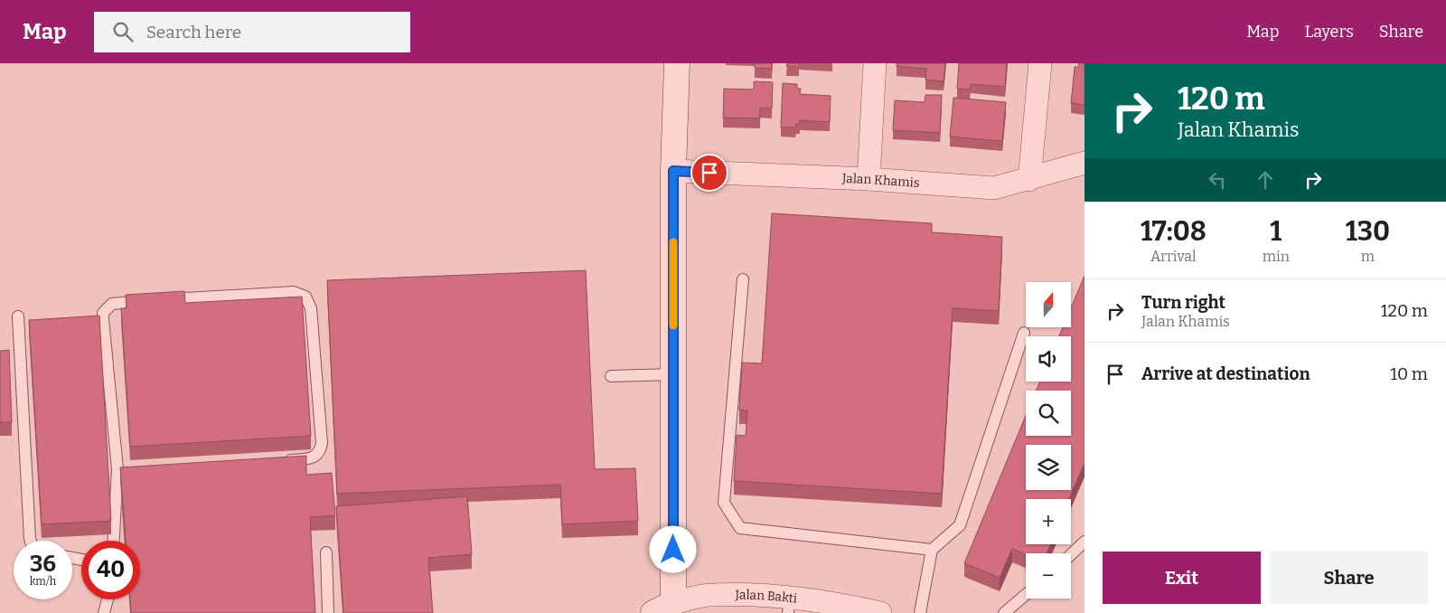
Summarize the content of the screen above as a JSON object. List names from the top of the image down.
{
  "streets": {
    "street": ["Jalan Khamis", "Jalan Bakti"]
  },
  "north": "top",
  "page": {
    "header": "Map",
    "search": "Search here",
    "nav": ["Map", "Layers", "Share"],
    "turn": ["120 m", "Jalan Khamis"],
    "eta": [
      "17:08",
      "Arrival",
      "1",
      "min",
      "130",
      "m"
    ],
    "list": [
      {
        "name": "Turn right",
        "note": "Jalan Khamis",
        "value": "120 m"
      },
      {
        "name": "Arrive at destination",
        "value": "10 m"
      }
    ],
    "map_buttons": ["+", "−"],
    "speed": "36 km/h",
    "limit": "40",
    "buttons": ["Exit", "Share"]
  }
}
